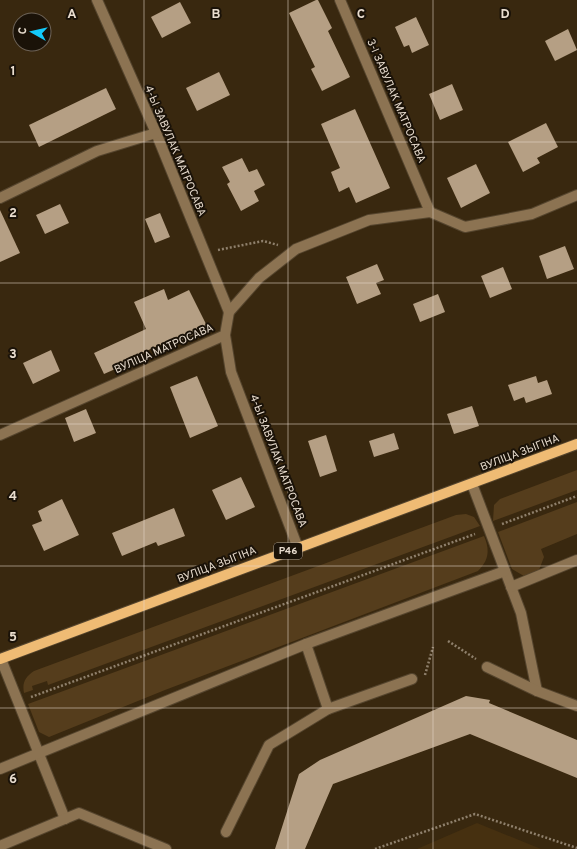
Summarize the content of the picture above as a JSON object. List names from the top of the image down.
{
  "streets": {
    "main road": ["ВУЛІЦА ЗЫГІНА", "Р46"],
    "street": ["3-І ЗАВУЛАК МАТРОСАВА", "4-Ы ЗАВУЛАК МАТРОСАВА", "ВУЛІЦА МАТРОСАВА"]
  },
  "crossings": [
    ["4-Ы ЗАВУЛАК МАТРОСАВА", "ВУЛІЦА МАТРОСАВА"],
    ["4-Ы ЗАВУЛАК МАТРОСАВА", "ВУЛІЦА ЗЫГІНА"]
  ],
  "north": "left",
  "grid": {
    "columns": [
      "A",
      "B",
      "C",
      "D"
    ],
    "rows": [
      "1",
      "2",
      "3",
      "4",
      "5",
      "6"
    ]
  }
}
